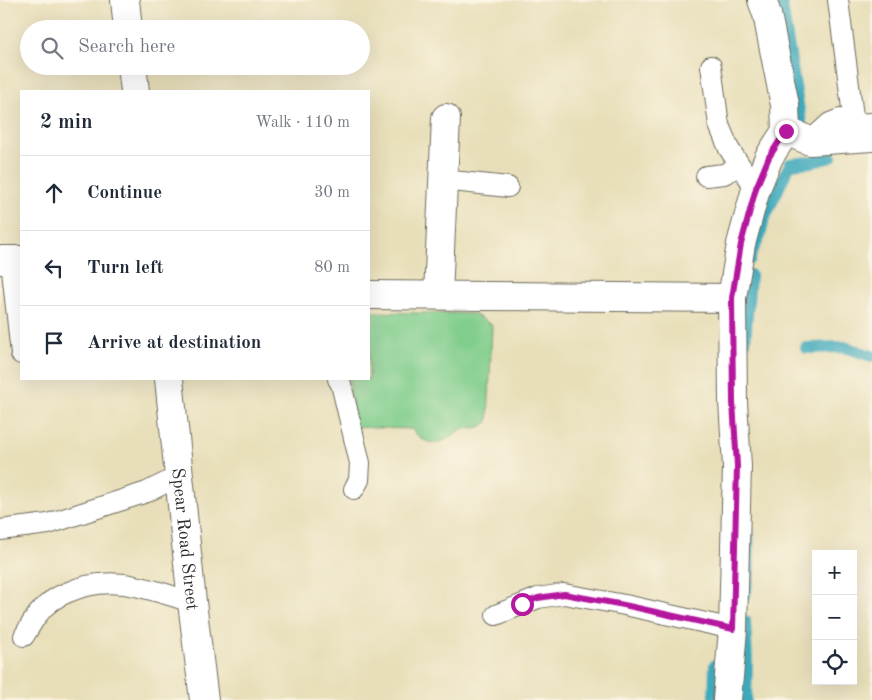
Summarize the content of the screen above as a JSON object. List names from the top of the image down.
{
  "streets": {
    "street": ["Spear Road Street"]
  },
  "page": {
    "search": "Search here",
    "heading": ["2 min", "Walk · 110 m"],
    "list": [
      ["Continue", "30 m"],
      ["Turn left", "80 m"],
      "Arrive at destination"
    ],
    "map_buttons": ["+", "−"]
  }
}
